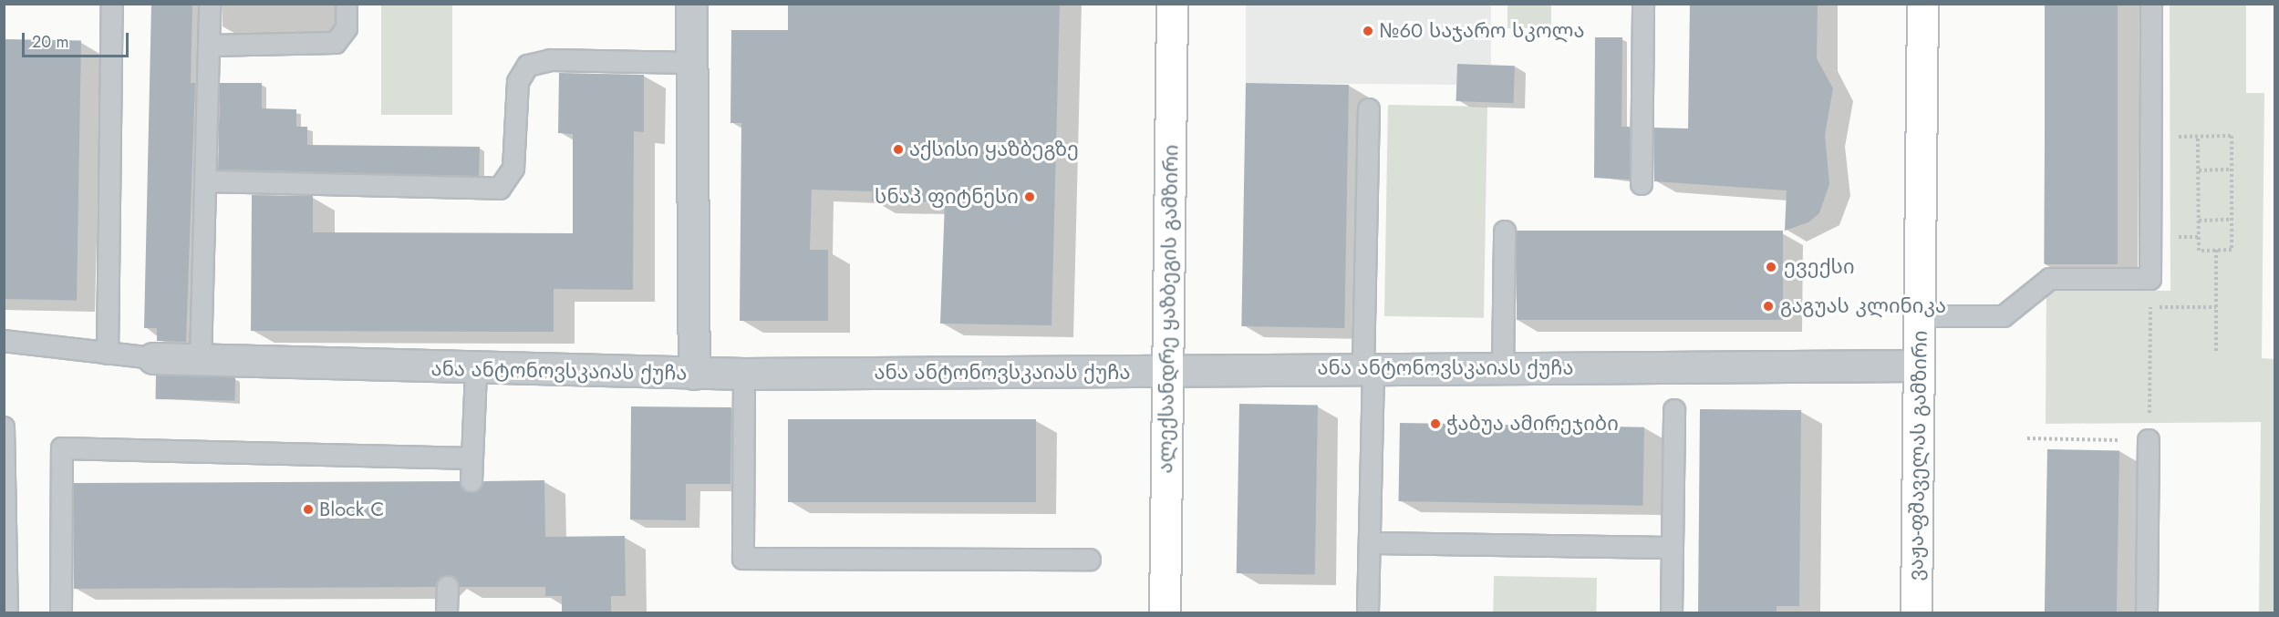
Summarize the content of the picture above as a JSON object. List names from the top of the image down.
{
  "streets": {
    "main road": ["ალექსანდრე ყაზბეგის გამზირი", "ვაჟა-ფშაველას გამზირი"],
    "street": ["ანა ანტონოვსკაიას ქუჩა"]
  },
  "crossings": [
    ["ალექსანდრე ყაზბეგის გამზირი", "ანა ანტონოვსკაიას ქუჩა"],
    ["ანა ანტონოვსკაიას ქუჩა", "ვაჟა-ფშაველას გამზირი"]
  ],
  "places": [
    "№60 საჯარო სკოლა",
    "აქსისი ყაზბეგზე",
    "სნაპ ფიტნესი",
    "ევექსი",
    "გაგუას კლინიკა",
    "ჭაბუა ამირეჯიბი",
    "Block C"
  ],
  "scale_bar": "20 m"
}
